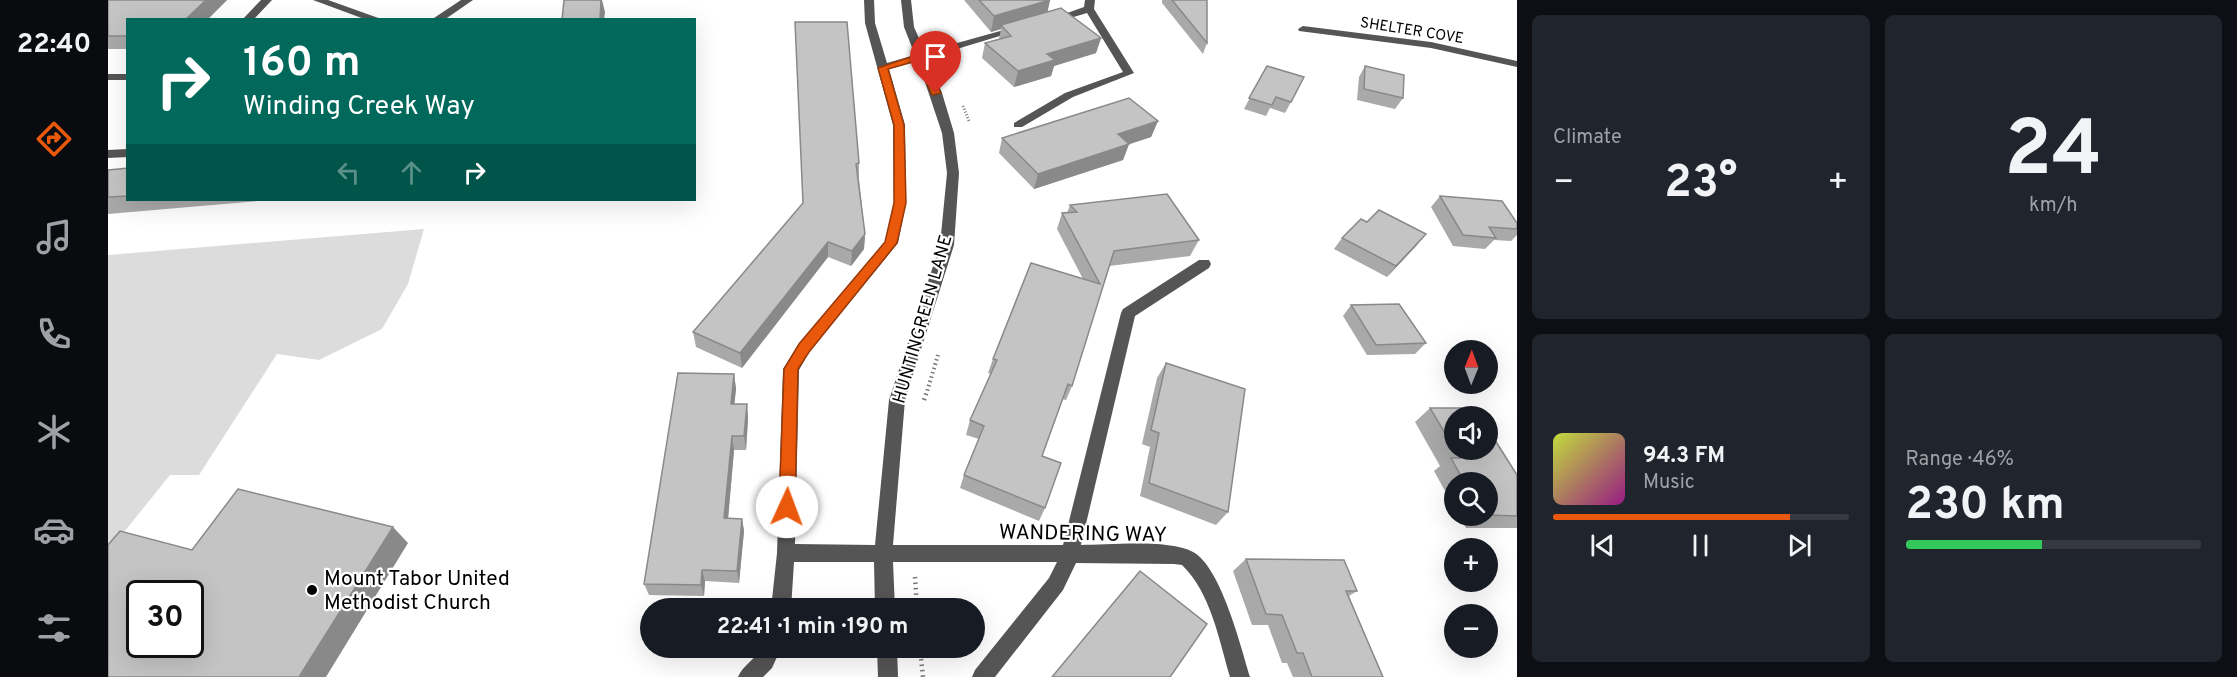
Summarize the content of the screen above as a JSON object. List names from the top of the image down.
{
  "streets": {
    "street": ["SHELTER COVE", "HUNTINGREEN LANE", "WANDERING WAY"]
  },
  "crossings": [
    ["HUNTINGREEN LANE", "WANDERING WAY"]
  ],
  "places": ["Mount Tabor United Methodist Church"],
  "north": "top",
  "page": {
    "tabs": "22:40",
    "tile": [
      "Climate",
      ["24", "km/h"],
      ["Range · 46%", "230 km"]
    ],
    "turn": ["160 m", "Winding Creek Way"],
    "heat": ["−", "23°", "+"],
    "map_buttons": ["+", "−"],
    "song": ["94.3 FM", "Music"],
    "limit": "30",
    "trip": "22:41 · 1 min · 190 m"
  }
}
